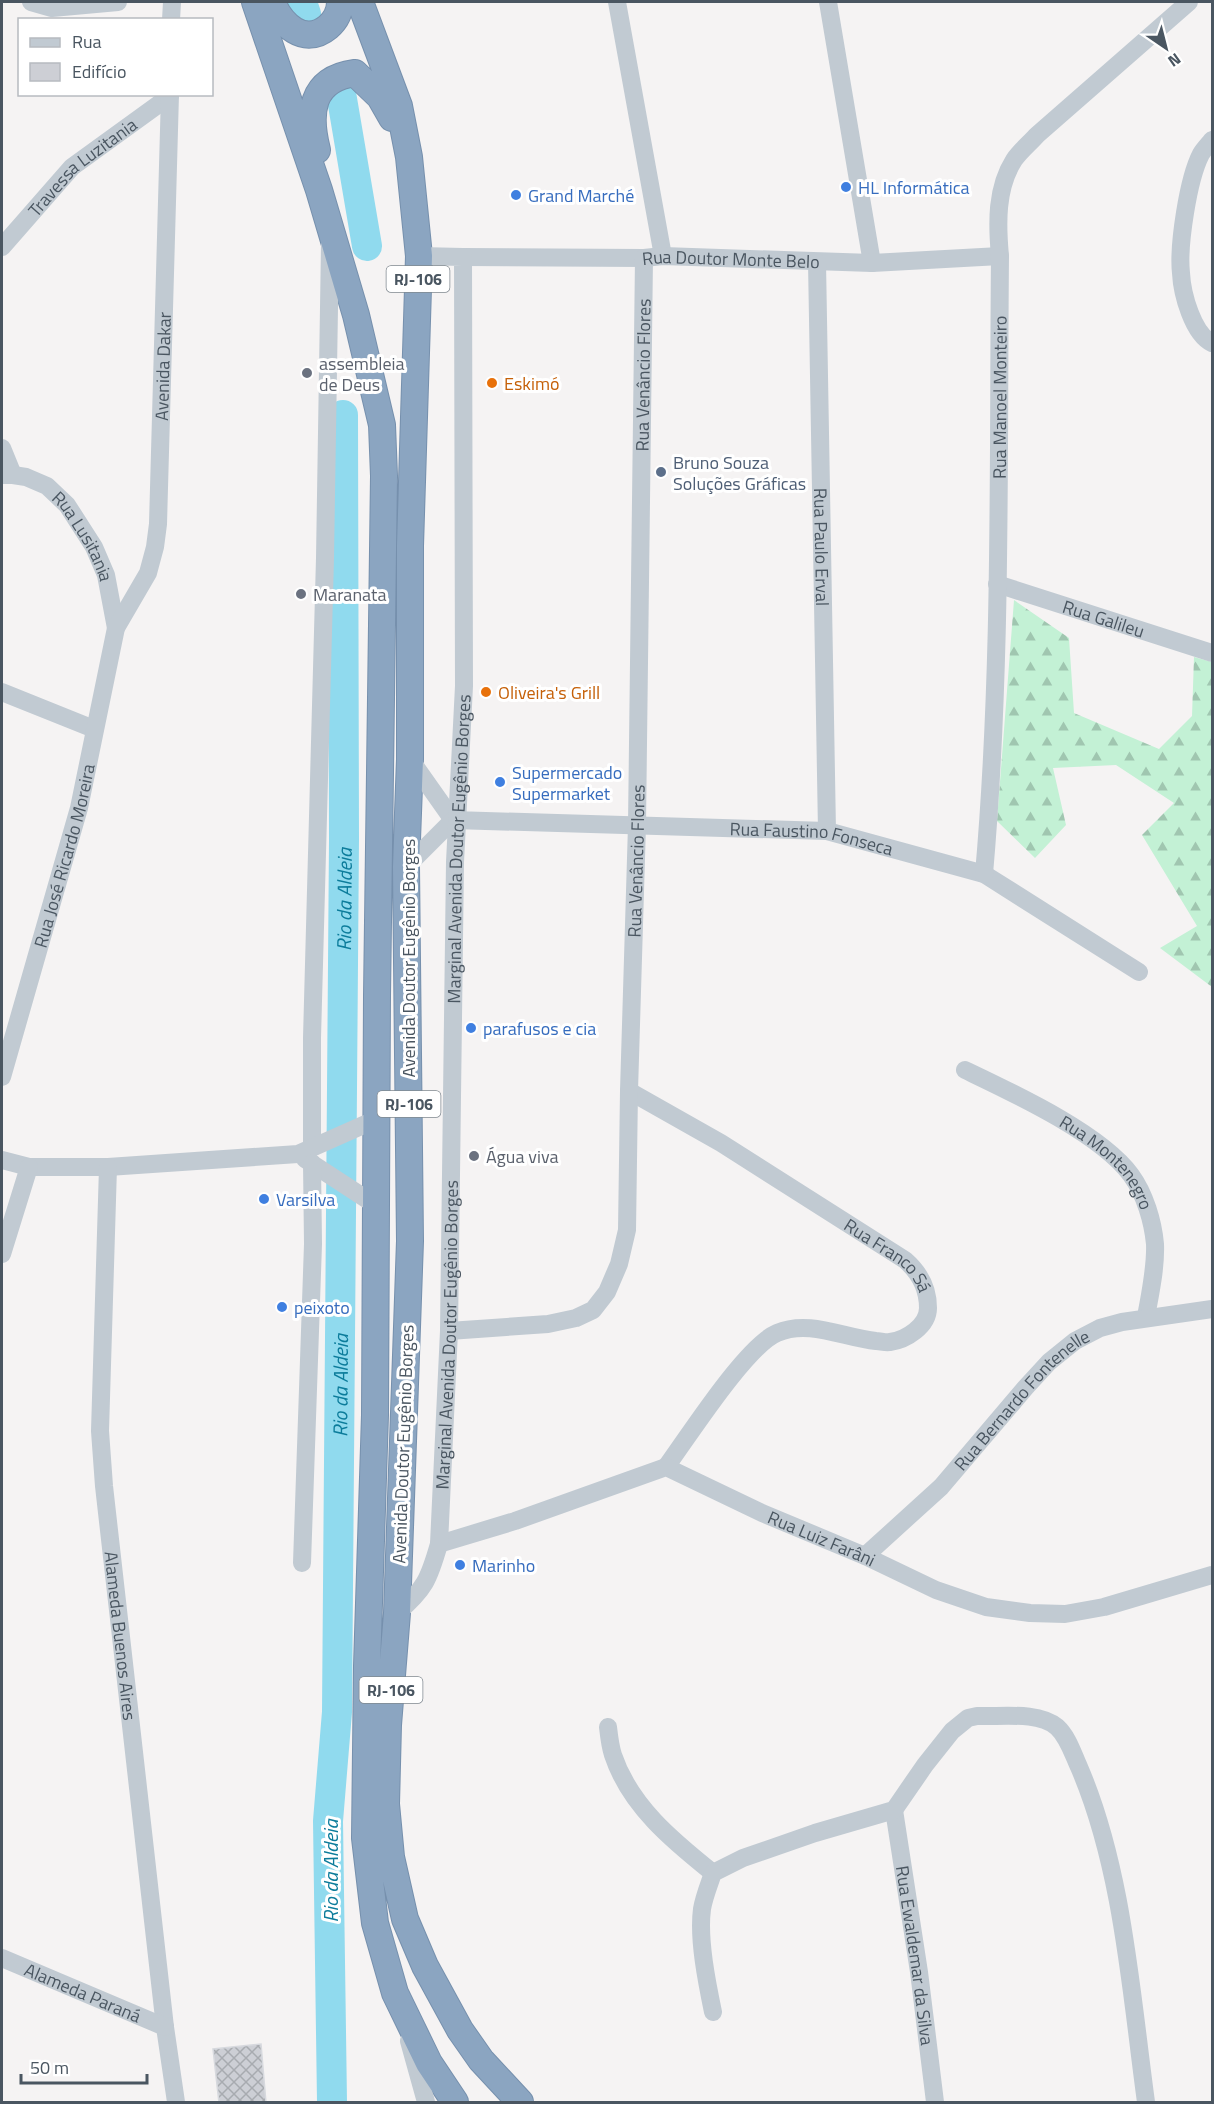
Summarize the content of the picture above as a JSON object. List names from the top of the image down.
{
  "streets": {
    "highway": ["RJ-106", "Avenida Doutor Eugênio Borges"],
    "street": [
      "Travessa Luzitania",
      "Rua Doutor Monte Belo",
      "Avenida Dakar",
      "Rua Venâncio Flores",
      "Rua Manoel Monteiro",
      "Rua Lusitania",
      "Rua Paulo Erval",
      "Rua Galileu",
      "Rua Faustino Fonseca",
      "Marginal Avenida Doutor Eugênio Borges",
      "Rua José Ricardo Moreira",
      "Rua Montenegro",
      "Rua Franco Sá",
      "Rua Bernardo Fontenelle",
      "Rua Luiz Farâni",
      "Alameda Buenos Aires",
      "Rua Ewaldemar da Silva",
      "Alameda Paraná"
    ]
  },
  "crossings": [
    ["Rua Doutor Monte Belo", "Rua Venâncio Flores"],
    ["Rua Doutor Monte Belo", "Rua Manoel Monteiro"],
    ["Rua Doutor Monte Belo", "Rua Paulo Erval"],
    ["Rua Doutor Monte Belo", "Marginal Avenida Doutor Eugênio Borges"],
    ["Avenida Dakar", "Rua Lusitania"],
    ["Avenida Dakar", "Rua José Ricardo Moreira"],
    ["Rua Venâncio Flores", "Rua Faustino Fonseca"],
    ["Rua Venâncio Flores", "Marginal Avenida Doutor Eugênio Borges"],
    ["Rua Venâncio Flores", "Rua Franco Sá"],
    ["Rua Manoel Monteiro", "Rua Galileu"],
    ["Rua Manoel Monteiro", "Rua Faustino Fonseca"],
    ["Rua Lusitania", "Rua José Ricardo Moreira"],
    ["Rua Paulo Erval", "Rua Faustino Fonseca"],
    ["Rua Faustino Fonseca", "Marginal Avenida Doutor Eugênio Borges"],
    ["Marginal Avenida Doutor Eugênio Borges", "Avenida Doutor Eugênio Borges"],
    ["Rua Montenegro", "Rua Bernardo Fontenelle"],
    ["Rua Franco Sá", "Rua Luiz Farâni"],
    ["Rua Bernardo Fontenelle", "Rua Luiz Farâni"],
    ["Alameda Buenos Aires", "Alameda Paraná"]
  ],
  "water": ["Rio da Aldeia"],
  "places": [
    "HL Informática",
    "Grand Marché",
    "assembleia de Deus",
    "Eskimó",
    "Bruno Souza Soluções Gráficas",
    "Maranata",
    "Oliveira's Grill",
    "Supermercado Supermarket",
    "parafusos e cia",
    "Água viva",
    "Varsilva",
    "peixoto",
    "Marinho"
  ],
  "legend": ["Rua", "Edifício"],
  "scale_bar": "50 m",
  "north": "bottom right"
}
